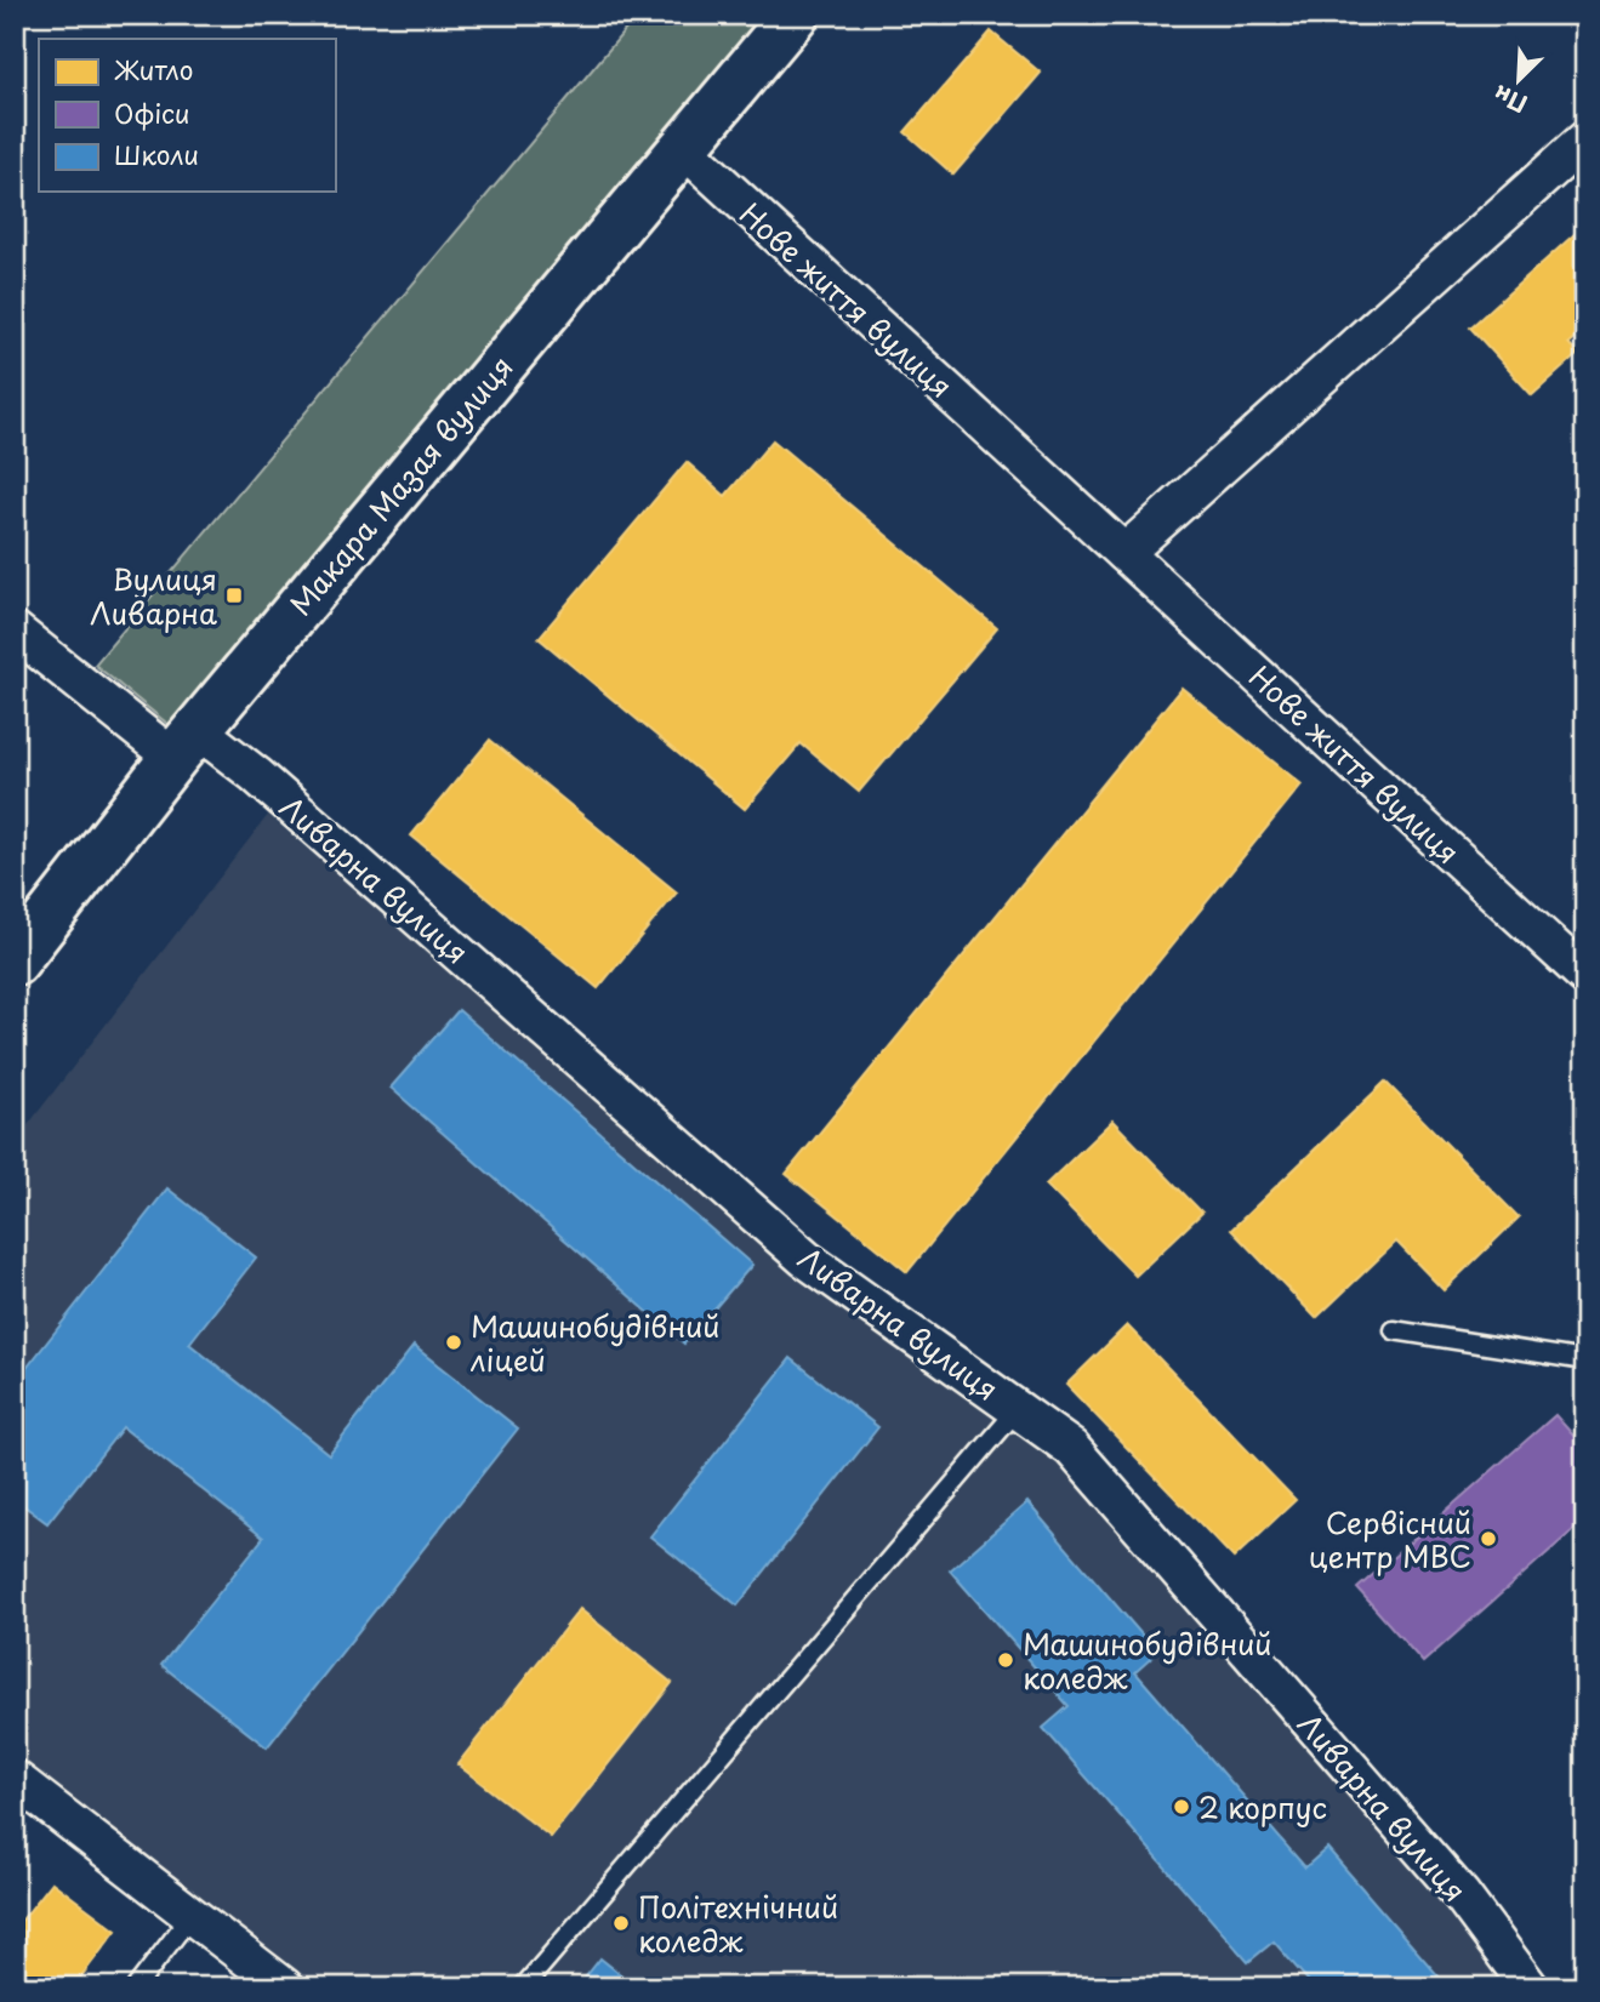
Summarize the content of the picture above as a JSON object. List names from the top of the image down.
{
  "streets": {
    "main road": ["Макара Мазая вулиця"],
    "street": ["Нове життя вулиця", "Ливарна вулиця"]
  },
  "crossings": [
    ["Нове життя вулиця", "Макара Мазая вулиця"],
    ["Макара Мазая вулиця", "Ливарна вулиця"]
  ],
  "places": {
    "transit": ["Вулиця Ливарна"],
    "other": [
      "Машинобудівний ліцей",
      "Сервісний центр МВС",
      "Машинобудівний коледж",
      "2 корпус",
      "Політехнічний коледж"
    ]
  },
  "legend": ["Житло", "Офіси", "Школи"],
  "north": "bottom left"
}
